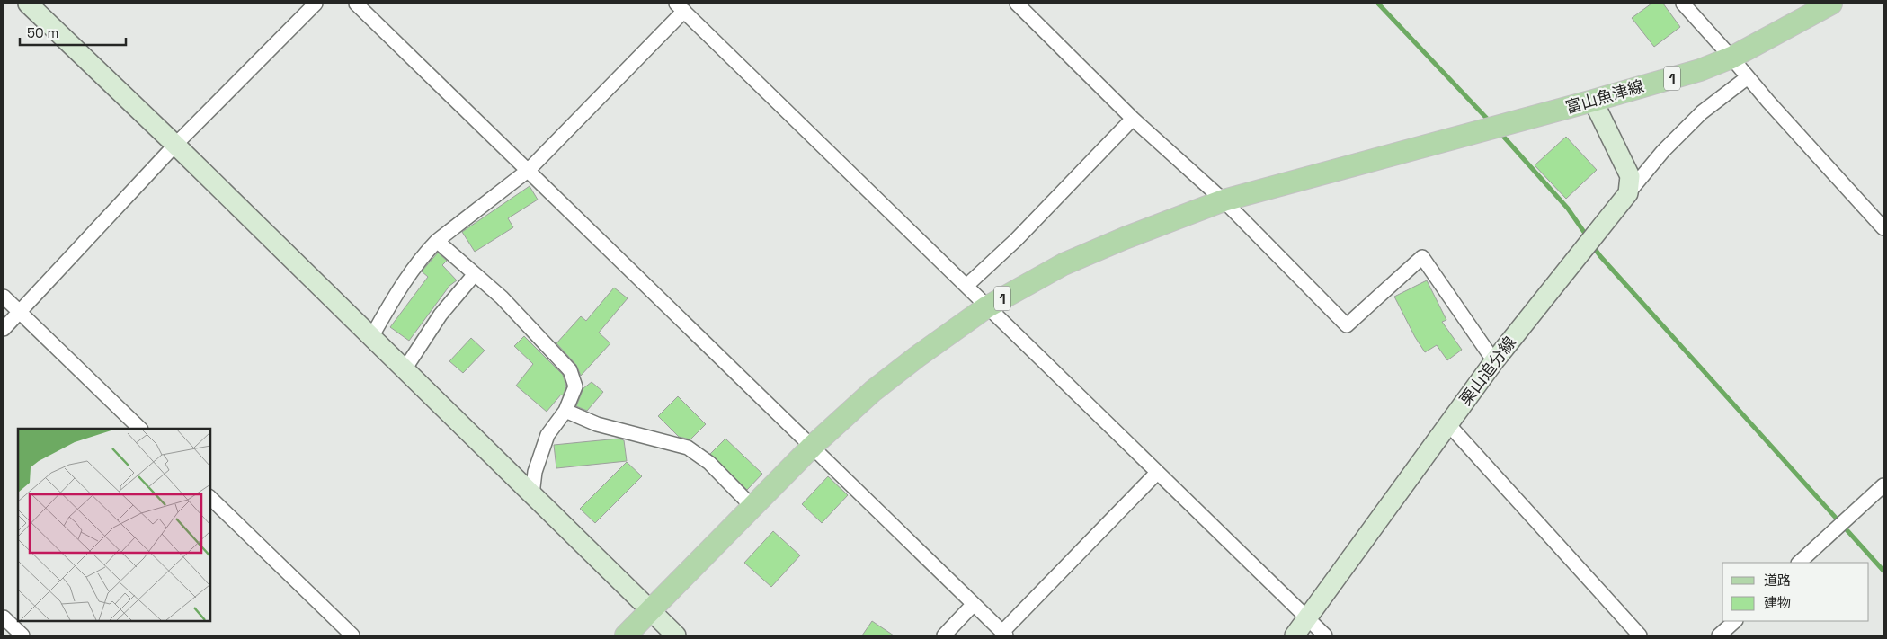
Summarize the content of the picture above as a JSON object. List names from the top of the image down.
{
  "streets": {
    "main road": ["1", "富山魚津線"],
    "street": ["栗山追分線"]
  },
  "crossings": [
    ["1", "富山魚津線"]
  ],
  "legend": ["道路", "建物"],
  "scale_bar": "50 m"
}
